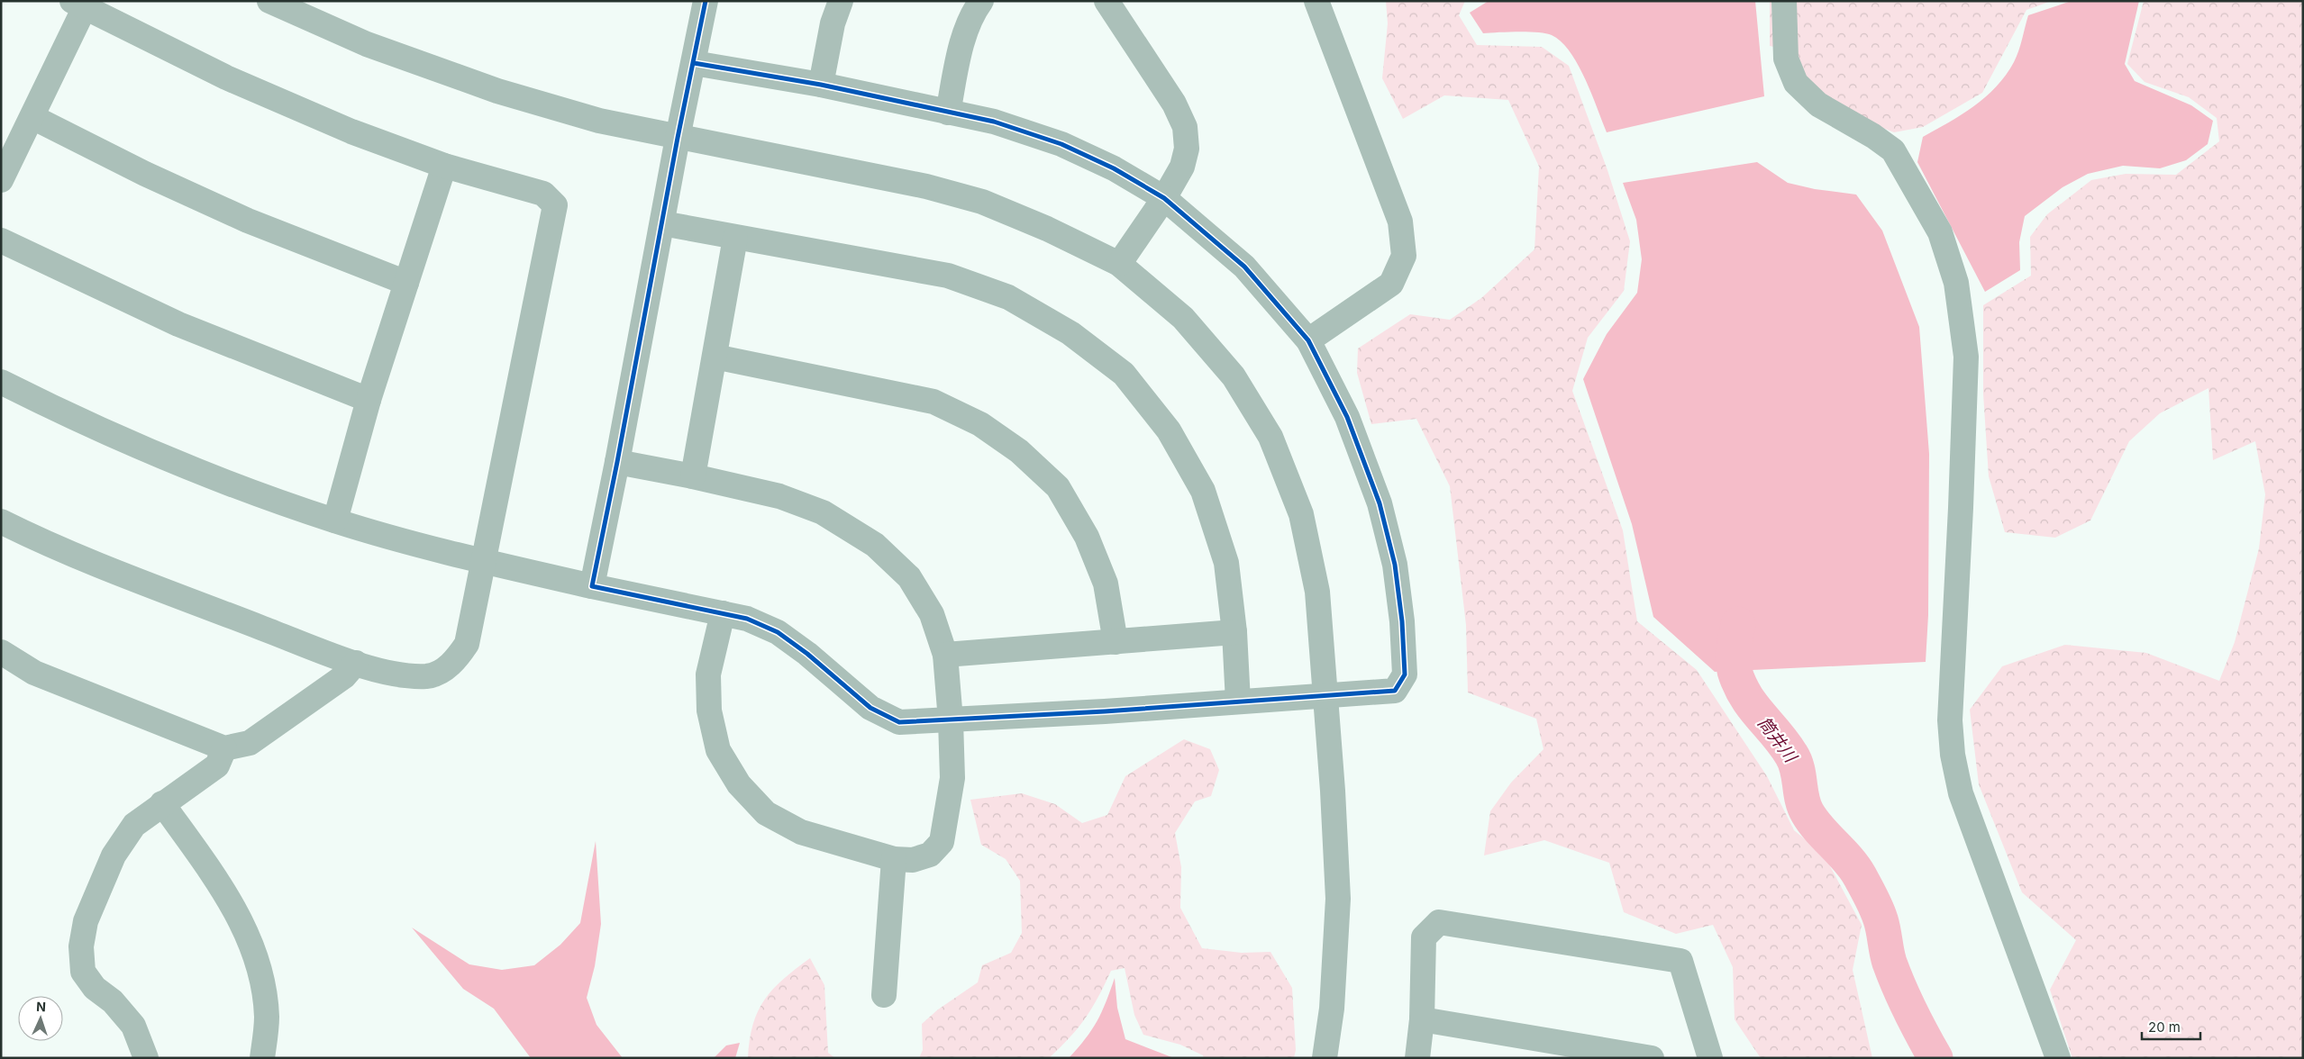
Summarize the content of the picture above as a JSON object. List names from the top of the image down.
{
  "water": ["筒井川"],
  "scale_bar": "20 m",
  "north": "top"
}
